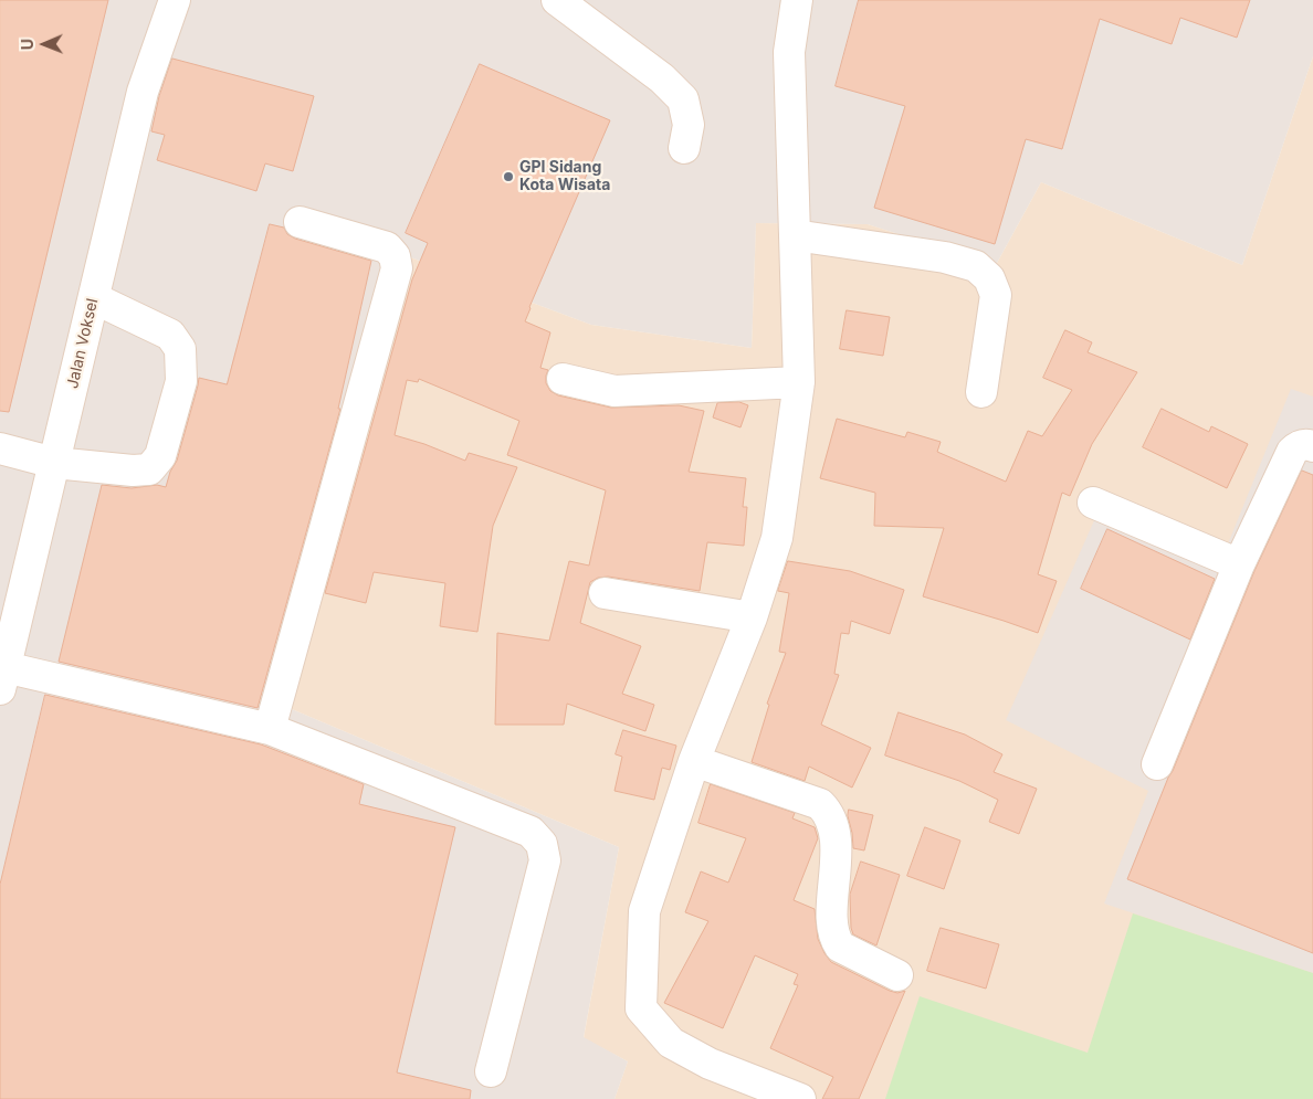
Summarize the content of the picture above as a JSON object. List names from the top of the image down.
{
  "streets": {
    "street": ["Jalan Voksel"]
  },
  "places": ["GPI Sidang Kota Wisata"],
  "north": "left"
}
